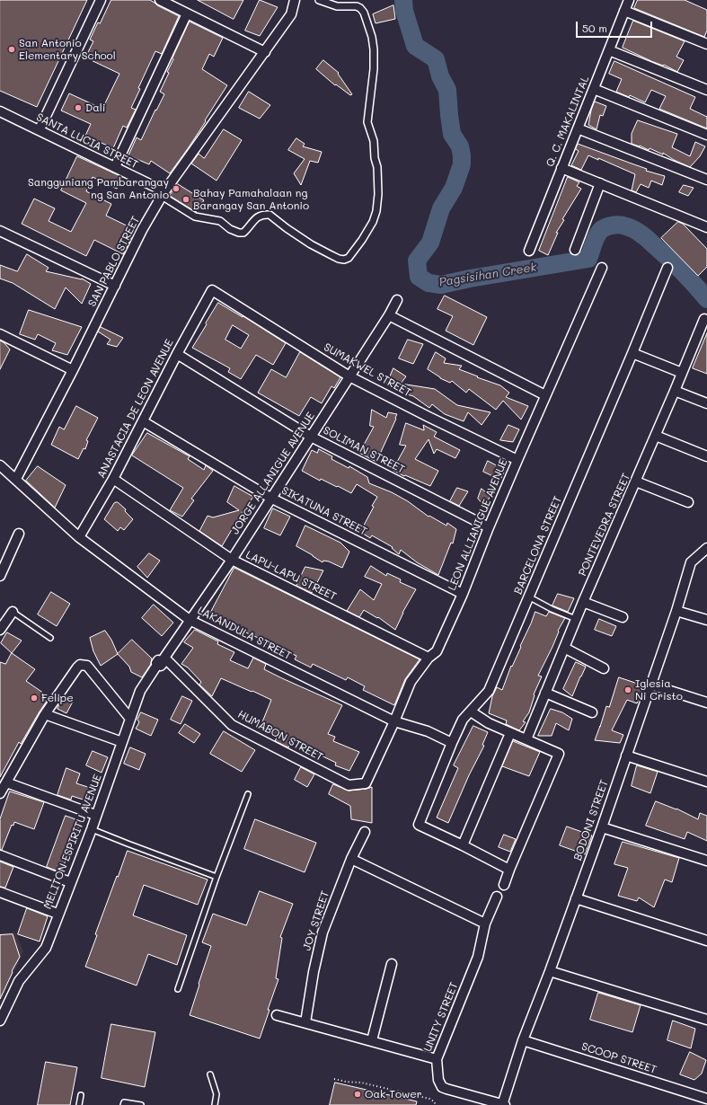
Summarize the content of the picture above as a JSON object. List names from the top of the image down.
{
  "streets": {
    "street": [
      "Q. C. MAKALINTAL",
      "SANTA LUCIA STREET",
      "SAN PABLO STREET",
      "SUMAKWEL STREET",
      "ANASTACIA DE LEON AVENUE",
      "SOLIMAN STREET",
      "JORGE ALLANIGUE AVENUE",
      "SIKATUNA STREET",
      "LEON ALLIANIGUE AVENUE",
      "PONTEVEDRA STREET",
      "BARCELONA STREET",
      "LAPU-LAPU STREET",
      "LAKANDULA STREET",
      "HUMABON STREET",
      "BODONI STREET",
      "MELITON ESPIRITU AVENUE",
      "JOY STREET",
      "UNITY STREET",
      "SCOOP STREET"
    ]
  },
  "crossings": [
    ["SANTA LUCIA STREET", "SAN PABLO STREET"],
    ["SAN PABLO STREET", "LAKANDULA STREET"],
    ["SUMAKWEL STREET", "ANASTACIA DE LEON AVENUE"],
    ["SUMAKWEL STREET", "JORGE ALLANIGUE AVENUE"],
    ["SUMAKWEL STREET", "LEON ALLIANIGUE AVENUE"],
    ["ANASTACIA DE LEON AVENUE", "SOLIMAN STREET"],
    ["ANASTACIA DE LEON AVENUE", "SIKATUNA STREET"],
    ["ANASTACIA DE LEON AVENUE", "LAPU-LAPU STREET"],
    ["ANASTACIA DE LEON AVENUE", "LAKANDULA STREET"],
    ["SOLIMAN STREET", "JORGE ALLANIGUE AVENUE"],
    ["SOLIMAN STREET", "LEON ALLIANIGUE AVENUE"],
    ["JORGE ALLANIGUE AVENUE", "SIKATUNA STREET"],
    ["JORGE ALLANIGUE AVENUE", "LAPU-LAPU STREET"],
    ["JORGE ALLANIGUE AVENUE", "LAKANDULA STREET"],
    ["JORGE ALLANIGUE AVENUE", "HUMABON STREET"],
    ["JORGE ALLANIGUE AVENUE", "MELITON ESPIRITU AVENUE"],
    ["SIKATUNA STREET", "LEON ALLIANIGUE AVENUE"],
    ["LEON ALLIANIGUE AVENUE", "LAPU-LAPU STREET"],
    ["LEON ALLIANIGUE AVENUE", "LAKANDULA STREET"],
    ["LEON ALLIANIGUE AVENUE", "HUMABON STREET"],
    ["BARCELONA STREET", "LAKANDULA STREET"],
    ["HUMABON STREET", "MELITON ESPIRITU AVENUE"],
    ["BODONI STREET", "UNITY STREET"],
    ["BODONI STREET", "SCOOP STREET"]
  ],
  "water": ["Pagsisihan Creek"],
  "places": [
    "San Antonio Elementary School",
    "Dali",
    "Sangguniang Pambarangay ng San Antonio",
    "Bahay Pamahalaan ng Barangay San Antonio",
    "Iglesia Ni Cristo",
    "Felipe",
    "Oak Tower"
  ],
  "scale_bar": "50 m"
}
